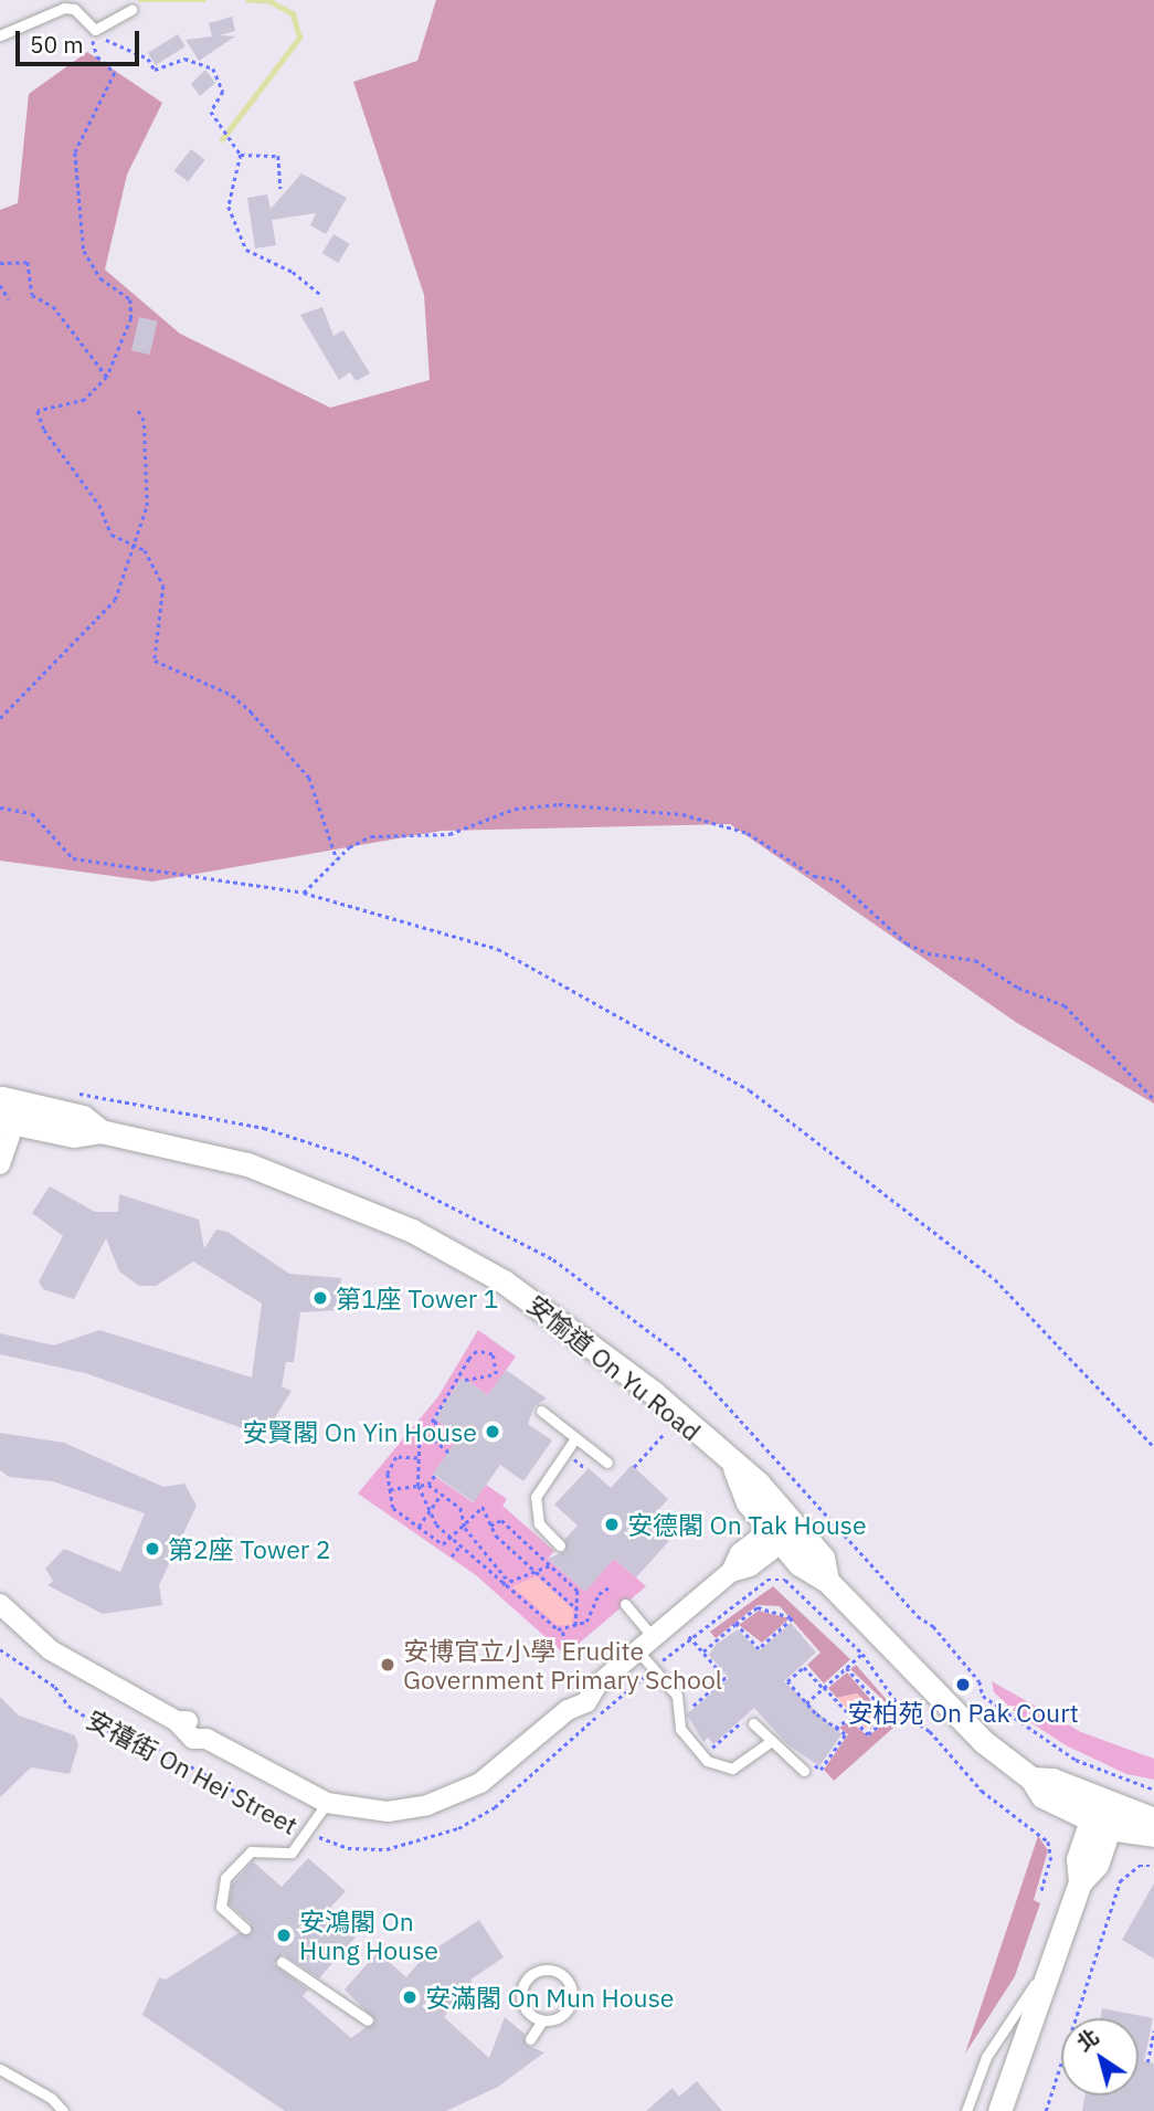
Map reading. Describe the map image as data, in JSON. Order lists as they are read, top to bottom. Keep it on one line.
{"streets":{"street":["安愉道 On Yu Road","安禧街 On Hei Street"]},"crossings":[["安愉道 On Yu Road","安禧街 On Hei Street"]],"places":["第1座 Tower 1","安賢閣 On Yin House","安德閣 On Tak House","第2座 Tower 2","安博官立小學 Erudite Government Primary School","安柏苑 On Pak Court","安鴻閣 On Hung House","安滿閣 On Mun House"],"scale_bar":"50 m","north":"top left"}
